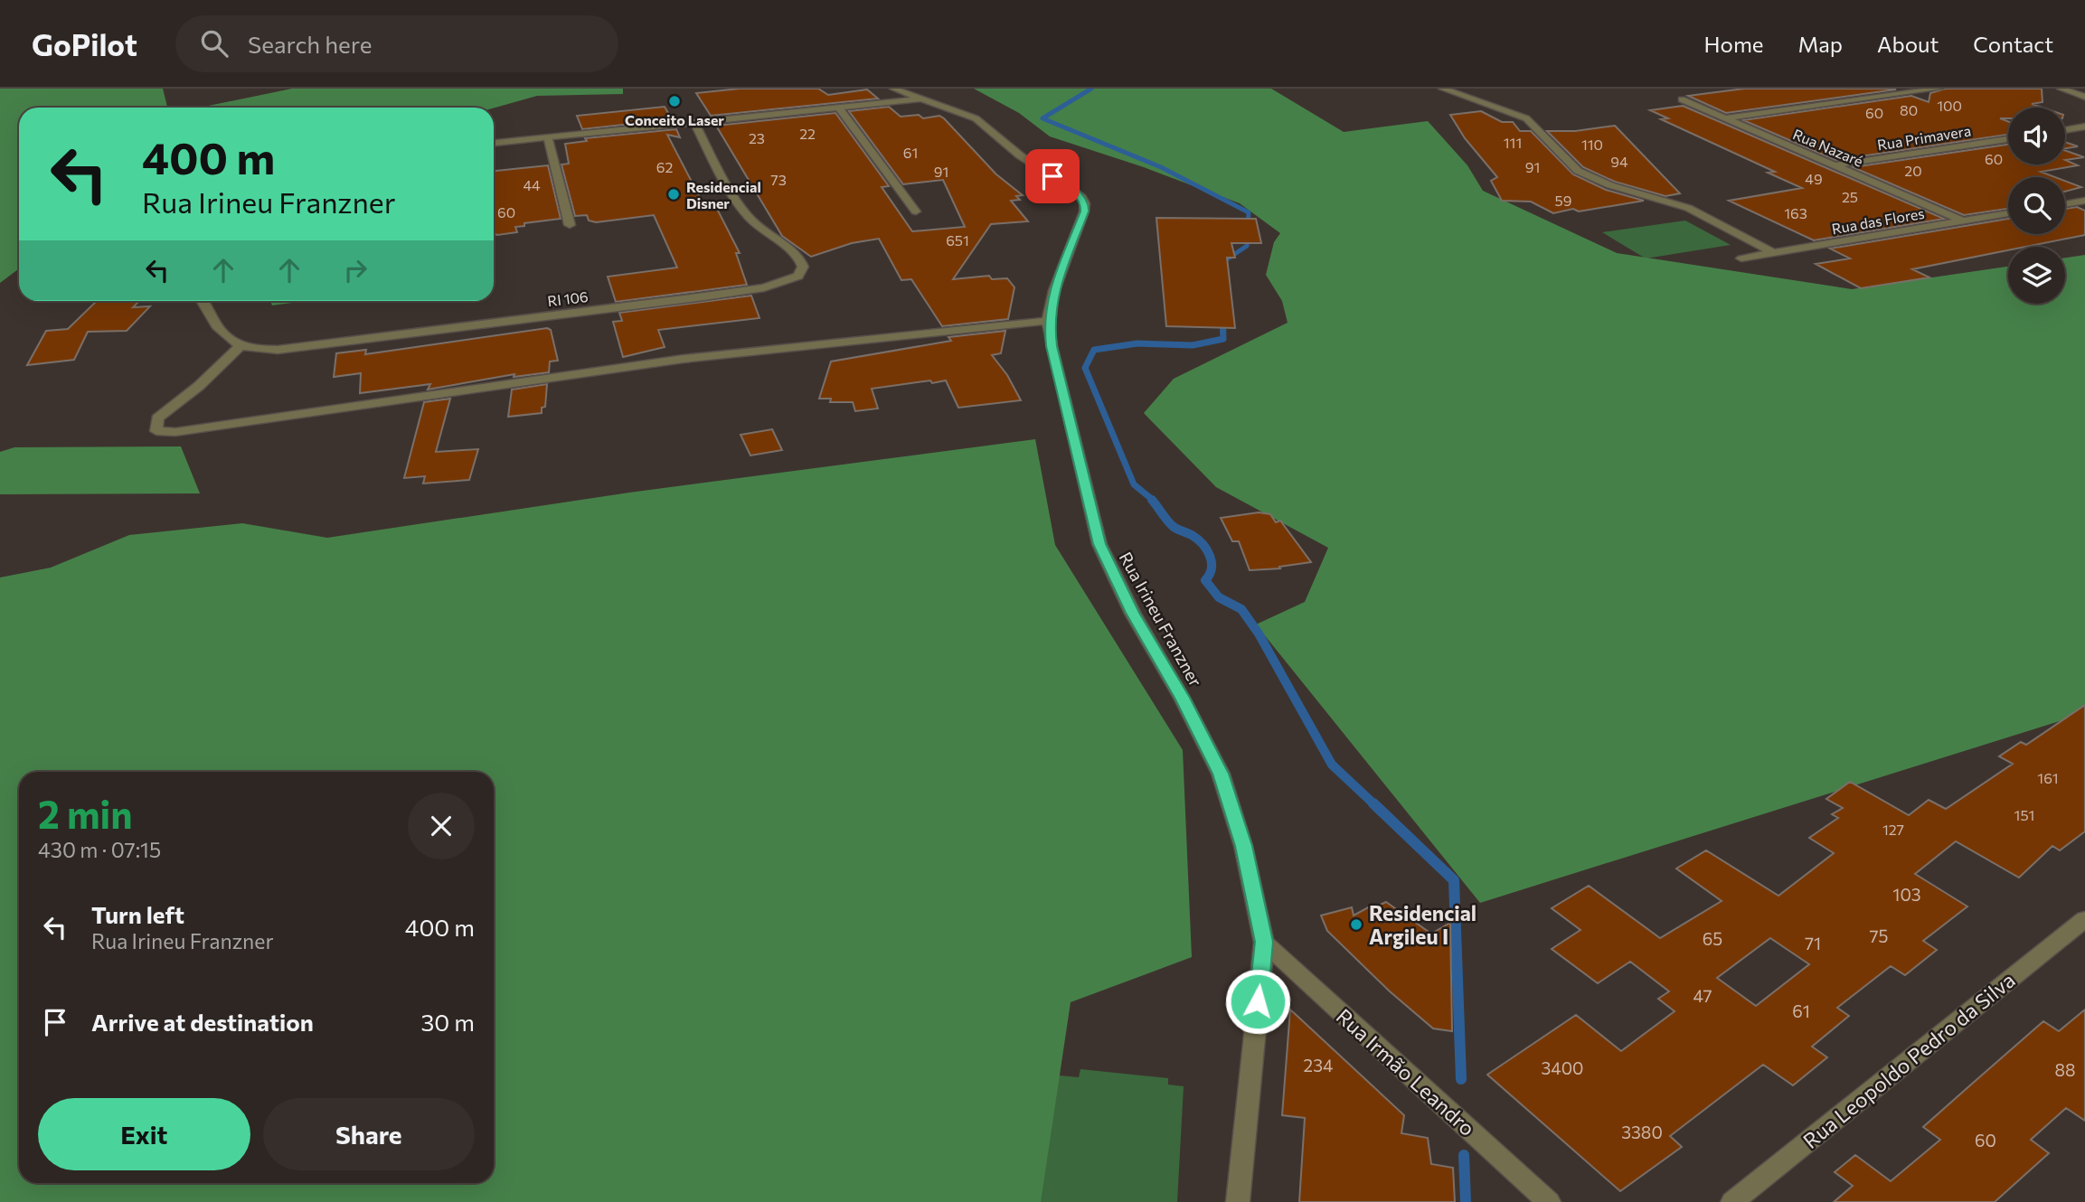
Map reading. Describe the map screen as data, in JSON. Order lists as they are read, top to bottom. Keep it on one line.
{"streets":{"street":["Rua Primavera","Rua Nazaré","Rua das Flores","RI 106","Rua Irineu Franzner","Rua Leopoldo Pedro da Silva","Rua Irmão Leandro"]},"crossings":[["Rua Primavera","Rua Nazaré"],["Rua Nazaré","Rua das Flores"],["Rua Irineu Franzner","Rua Irmão Leandro"]],"places":["Conceito Laser","Residencial Disner","Residencial Argileu I"],"house_numbers":["100","80","60","22","23","111","110","61","60","94","62","91","20","91","49","73","44","25","59","60","163","651","161","151","127","103","75","65","71","47","61","234","3400","88","3380","60"],"page":{"header":"GoPilot","search":"Search here","nav":["Home","Map","About","Contact"],"turn":["400 m","Rua Irineu Franzner"],"heading":["2 min","430 m · 07:15"],"list":[{"name":"Turn left","note":"Rua Irineu Franzner","value":"400 m"},{"name":"Arrive at destination","value":"30 m"}],"buttons":["Exit","Share"]}}
